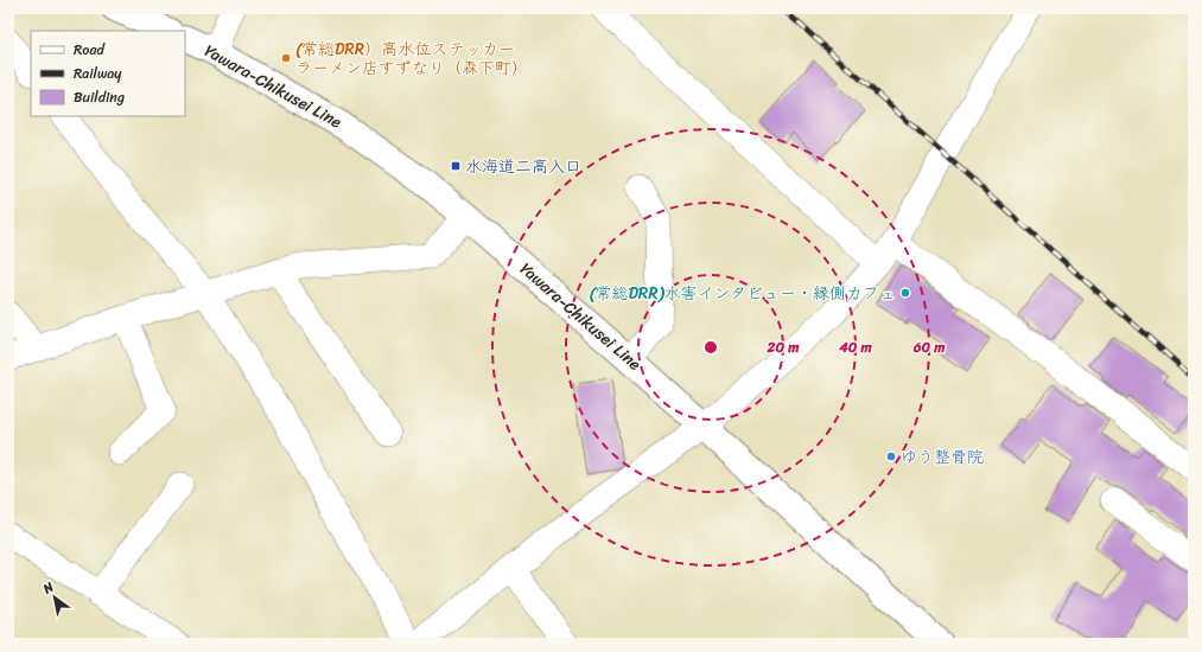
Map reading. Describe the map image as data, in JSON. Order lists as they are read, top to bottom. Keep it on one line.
{"streets":{"main road":["Yawara-Chikusei Line"]},"places":{"other":["(常総DRR）高水位ステッカー ラーメン店すずなり（森下町）","(常総DRR)水害インタビュー・縁側カフェ","ゆう整骨院"],"transit":["水海道二高入口"]},"legend":["Road","Railway","Building"],"north":"top left","rings":["20 m","40 m","60 m"]}
